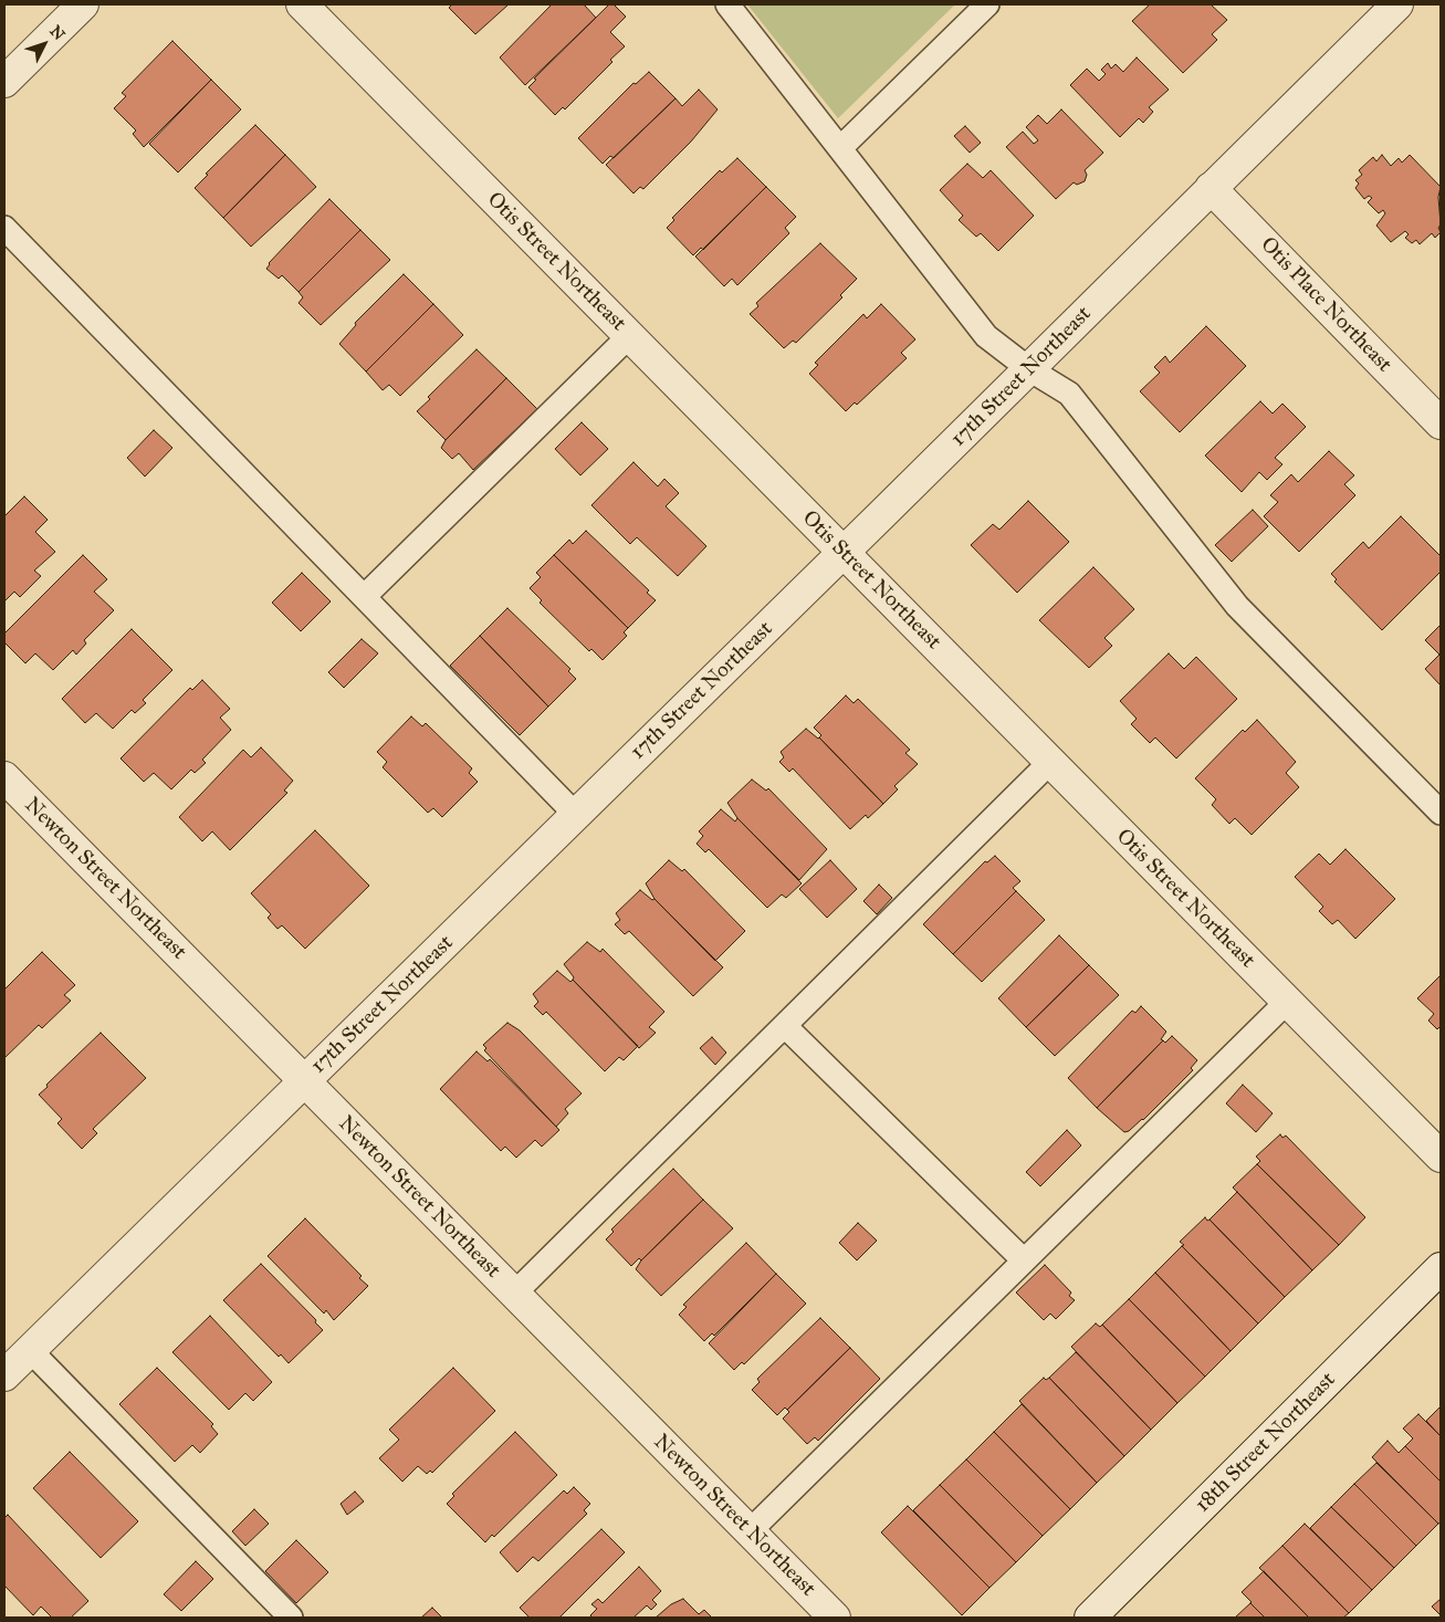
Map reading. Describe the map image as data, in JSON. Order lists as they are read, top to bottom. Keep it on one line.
{"streets":{"street":["Otis Street Northeast","Otis Place Northeast","17th Street Northeast","Newton Street Northeast","18th Street Northeast"]},"crossings":[["Otis Street Northeast","17th Street Northeast"],["Otis Place Northeast","17th Street Northeast"],["17th Street Northeast","Newton Street Northeast"]],"north":"top right"}
